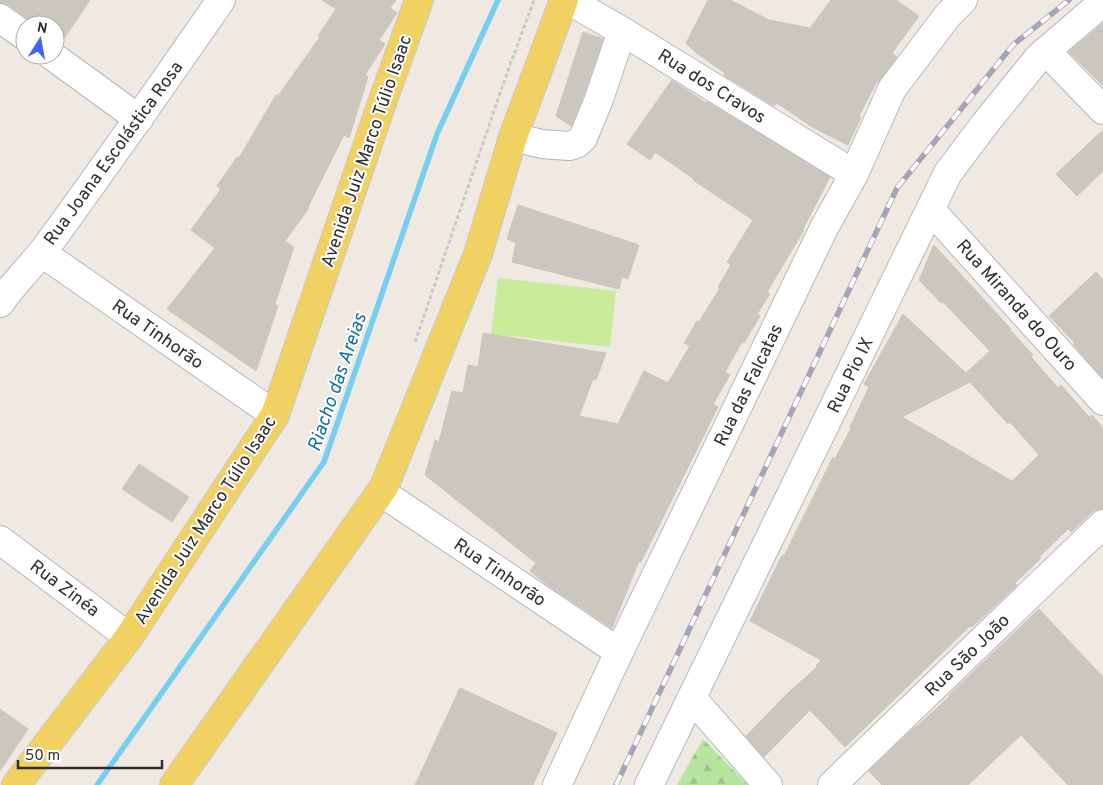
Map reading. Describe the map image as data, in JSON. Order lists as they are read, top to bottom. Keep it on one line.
{"streets":{"main road":["Avenida Juiz Marco Túlio Isaac"],"street":["Rua dos Cravos","Rua Joana Escolástica Rosa","Rua Miranda do Ouro","Rua Tinhorão","Rua Pio IX","Rua das Falcatas","Rua Zinéa","Rua São João"]},"crossings":[["Rua dos Cravos","Rua das Falcatas"],["Avenida Juiz Marco Túlio Isaac","Rua Tinhorão"],["Avenida Juiz Marco Túlio Isaac","Rua Zinéa"],["Rua Joana Escolástica Rosa","Rua Tinhorão"],["Rua Miranda do Ouro","Rua Pio IX"],["Rua Tinhorão","Rua das Falcatas"]],"water":["Riacho das Areias"],"scale_bar":"50 m","north":"top"}
